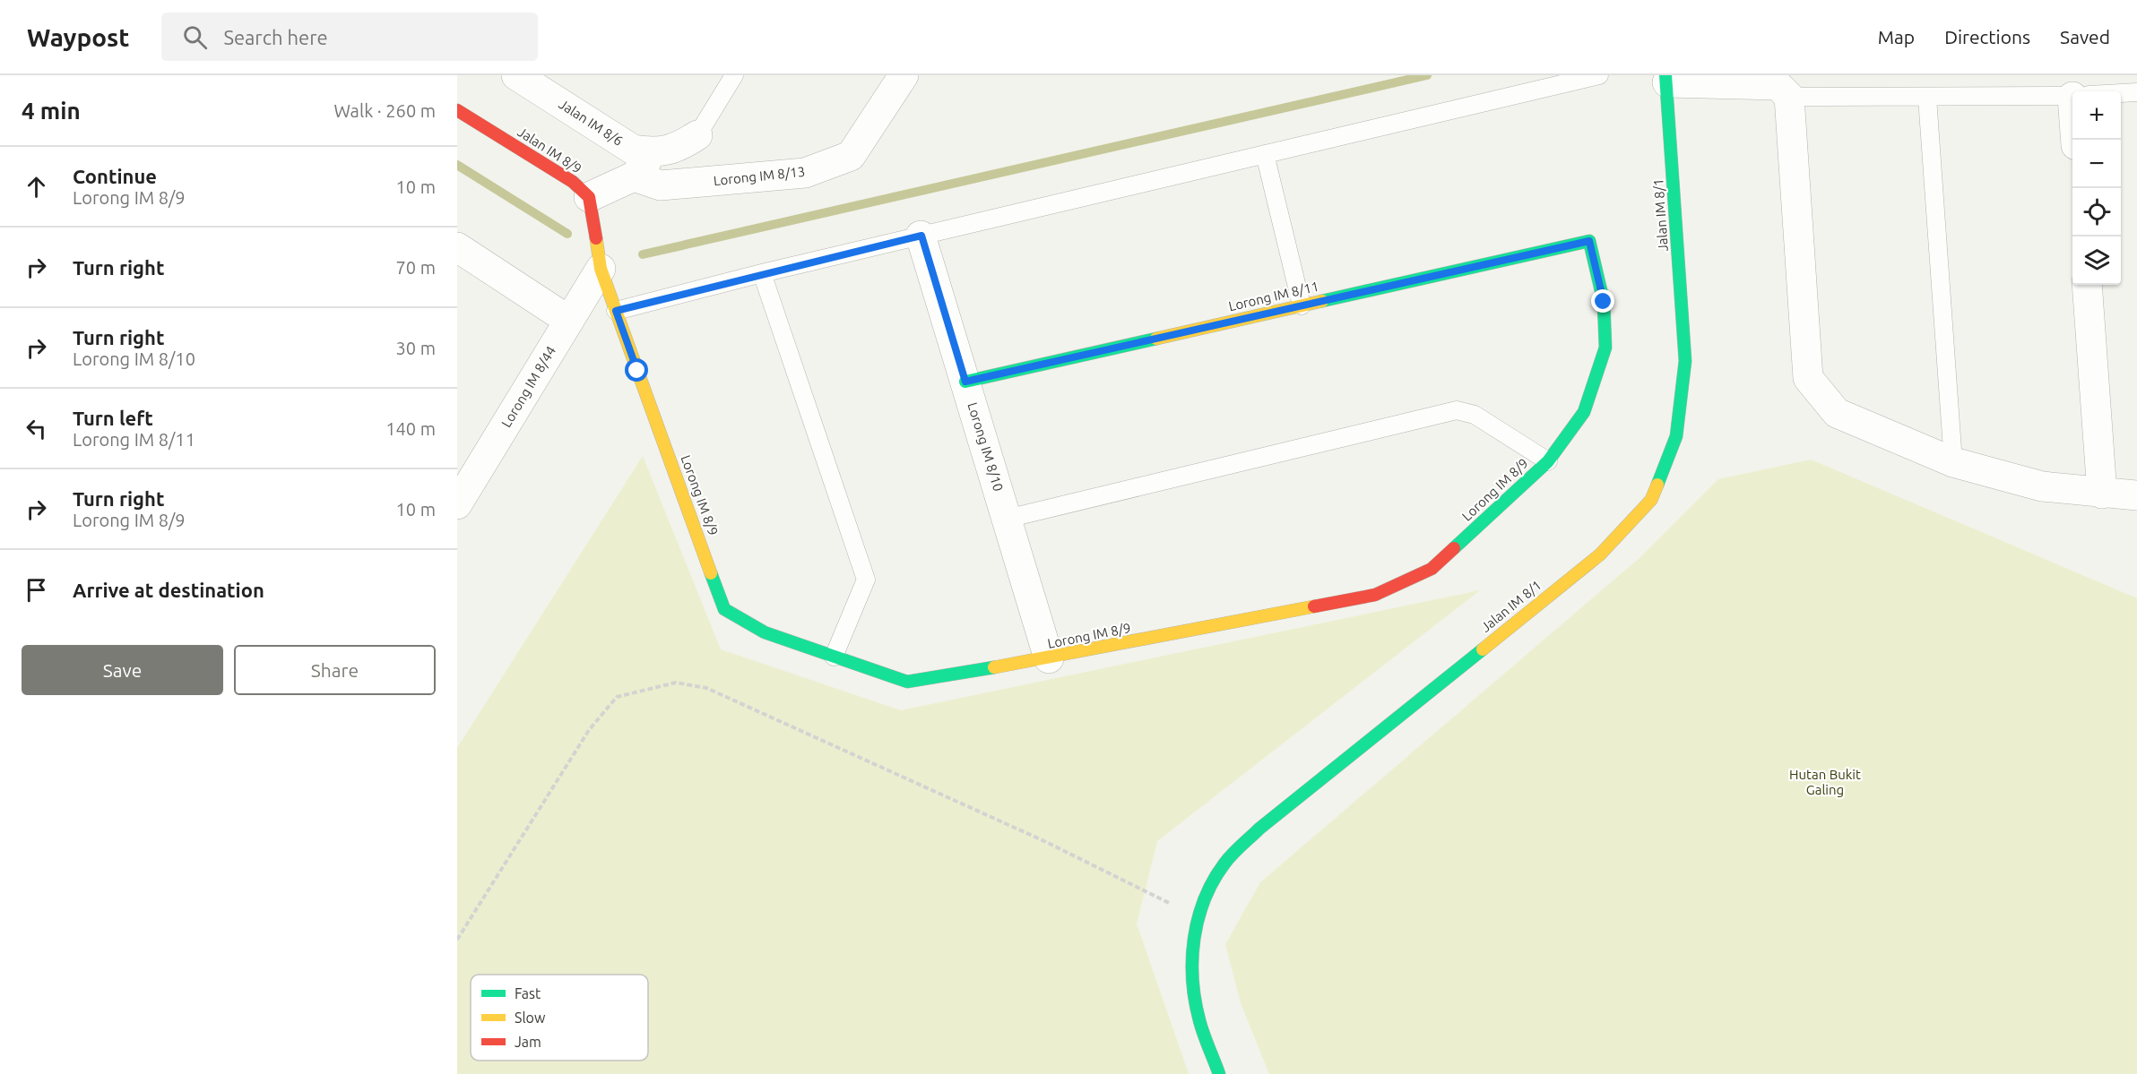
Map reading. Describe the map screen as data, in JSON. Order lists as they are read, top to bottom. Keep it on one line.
{"streets":{"street":["Jalan IM 8/6","Jalan IM 8/9","Lorong IM 8/13","Jalan IM 8/1","Lorong IM 8/11","Lorong IM 8/44","Lorong IM 8/10","Lorong IM 8/9"]},"crossings":[["Lorong IM 8/11","Lorong IM 8/10"],["Lorong IM 8/11","Lorong IM 8/9"],["Lorong IM 8/44","Lorong IM 8/9"],["Lorong IM 8/10","Lorong IM 8/9"]],"parks":["Hutan Bukit Galing"],"legend":["Fast","Slow","Jam"],"page":{"header":"Waypost","search":"Search here","nav":["Map","Directions","Saved"],"heading":["4 min","Walk · 260 m"],"map_buttons":["+","−"],"list":[["Continue","Lorong IM 8/9","10 m"],["Turn right","70 m"],["Turn right","Lorong IM 8/10","30 m"],["Turn left","Lorong IM 8/11","140 m"],["Turn right","Lorong IM 8/9","10 m"],"Arrive at destination"],"buttons":["Save","Share"]}}
